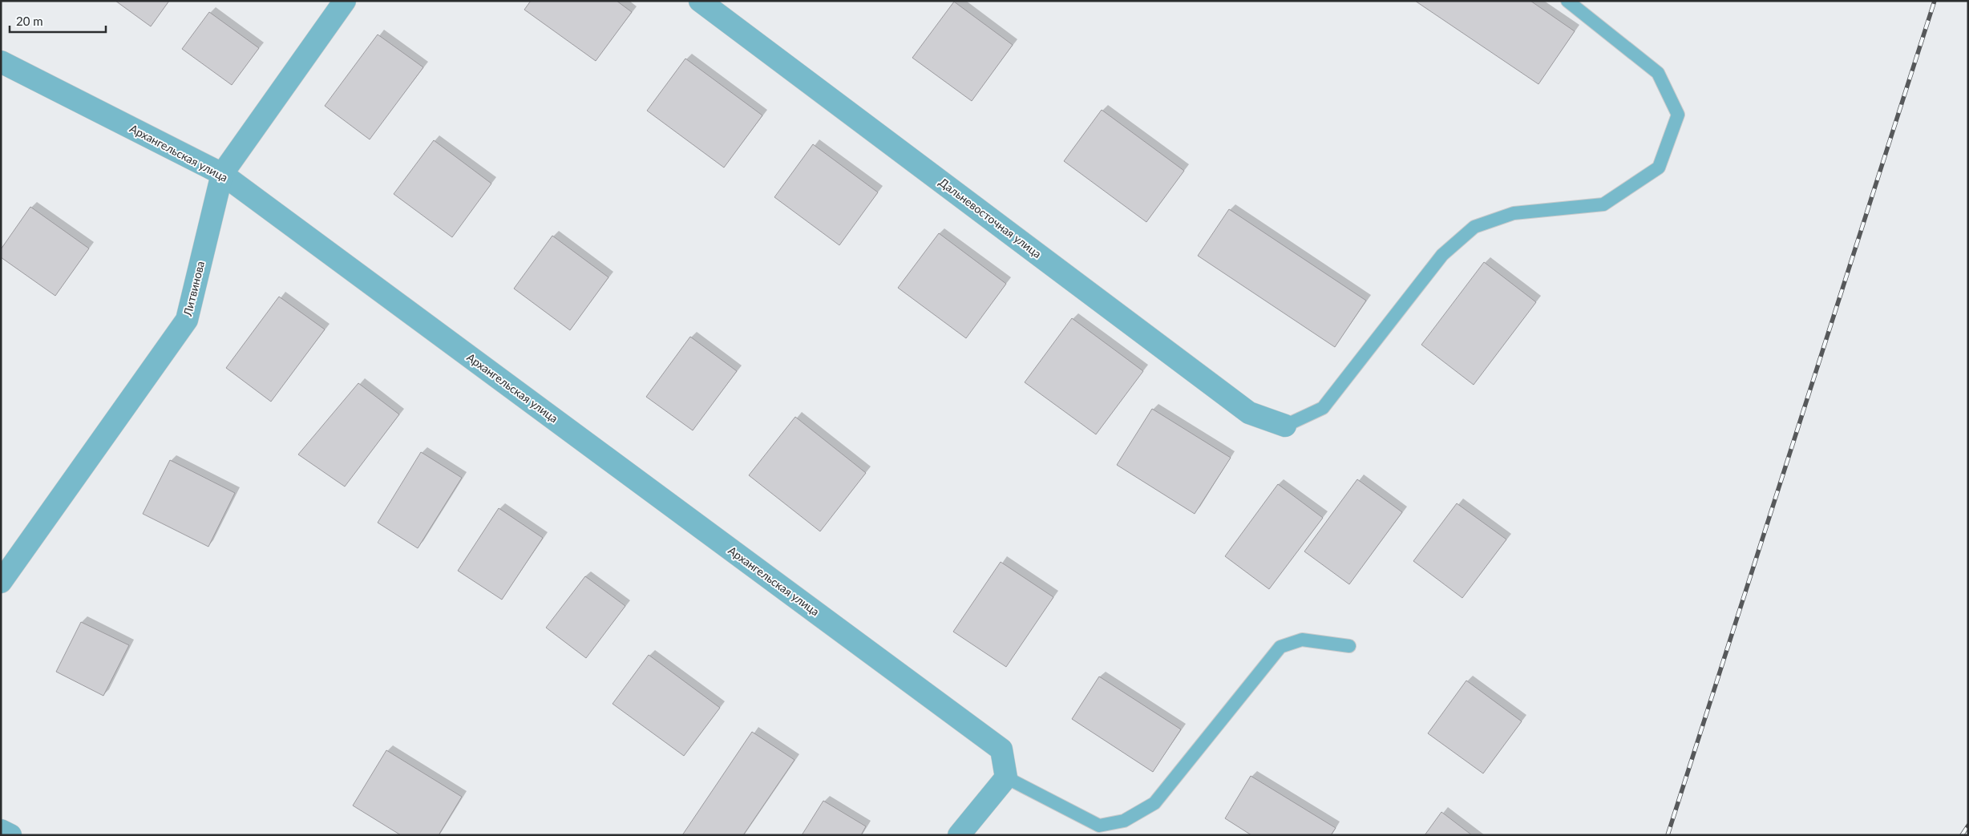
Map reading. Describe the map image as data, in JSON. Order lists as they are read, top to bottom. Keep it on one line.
{"streets":{"street":["Архангельская улица","Дальневосточная улица","Литвинова"]},"crossings":[["Архангельская улица","Литвинова"]],"scale_bar":"20 m"}
